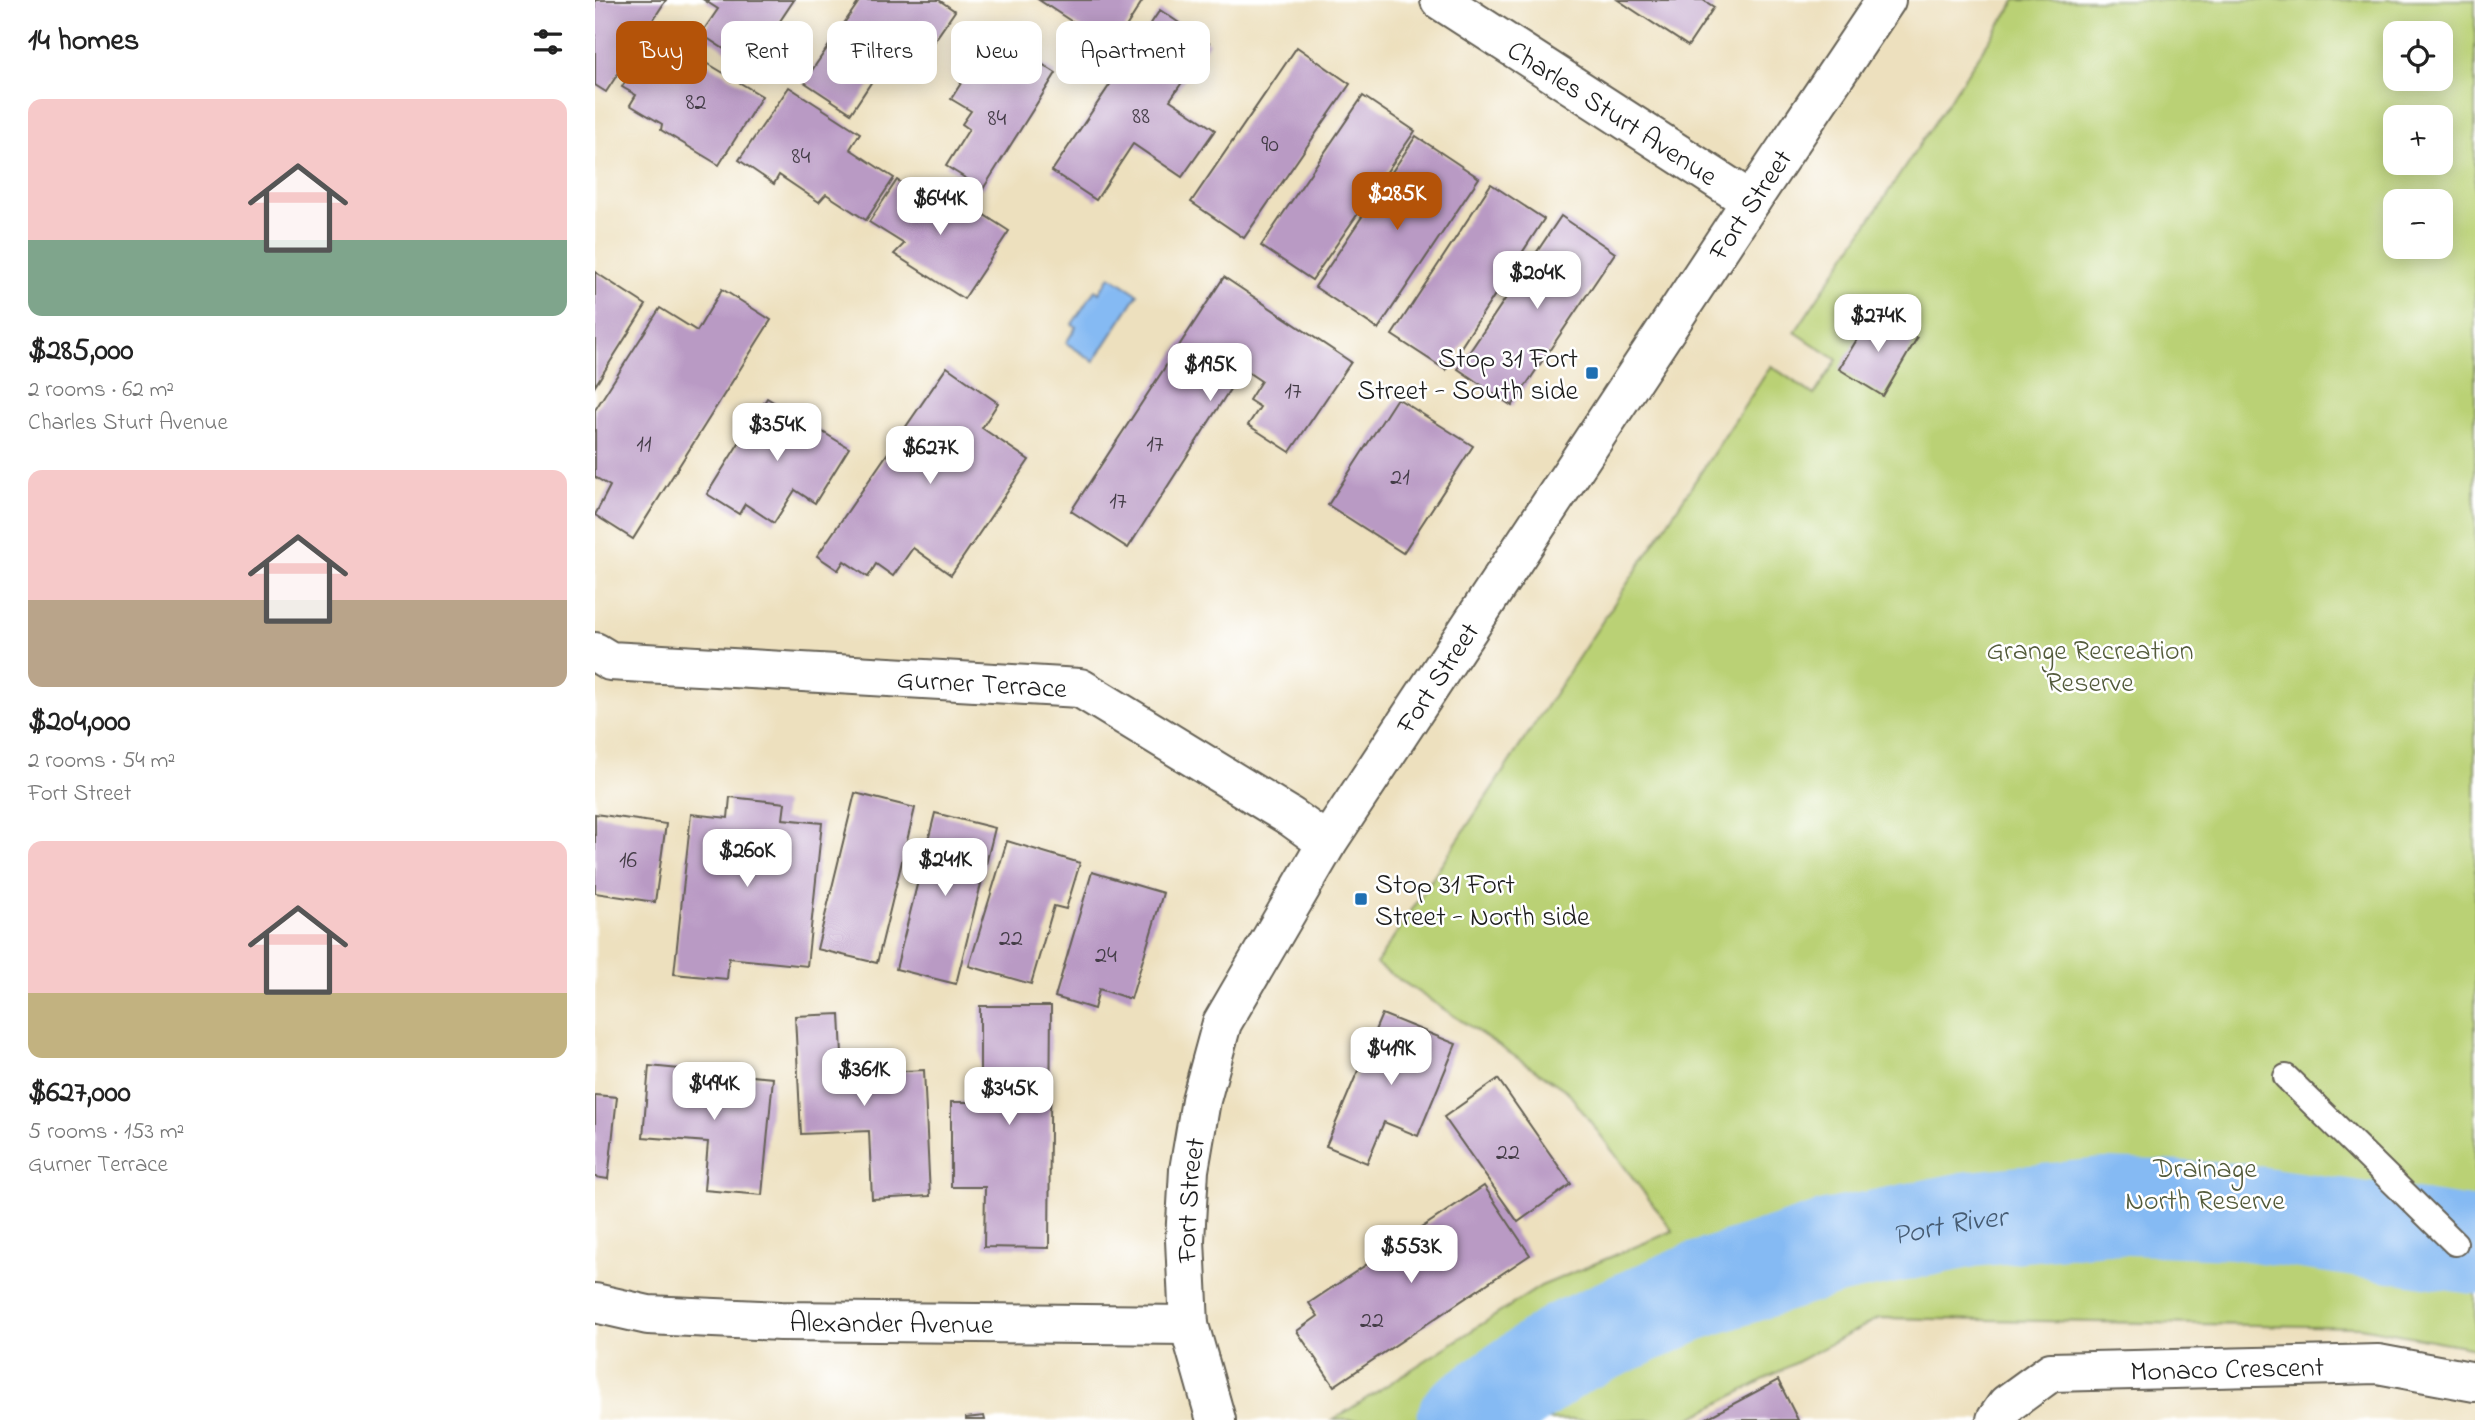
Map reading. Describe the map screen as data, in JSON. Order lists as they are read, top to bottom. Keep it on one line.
{"streets":{"street":["Charles Sturt Avenue","Fort Street","Gurner Terrace","Alexander Avenue","Monaco Crescent"]},"crossings":[["Charles Sturt Avenue","Fort Street"],["Fort Street","Gurner Terrace"],["Fort Street","Alexander Avenue"]],"water":["Port River"],"parks":["Grange Recreation Reserve","Drainage North Reserve"],"places":{"transit":["Stop 31 Fort Street - South side","Stop 31 Fort Street - North side"]},"house_numbers":["82","88","84","90","84","17","11","17","21","17","16","22","24","22","22"],"page":{"heading":"14 homes","map_buttons":["+","−"],"chip":["Buy","Rent","Filters","New","Apartment"],"list":[{"name":"$285,000","note":"2 rooms · 62 m² · Charles Sturt Avenue"},{"name":"$204,000","note":"2 rooms · 54 m² · Fort Street"},{"name":"$627,000","note":"5 rooms · 153 m² · Gurner Terrace"}],"price":["$285K","$644K","$204K","$274K","$195K","$354K","$627K","$260K","$241K","$419K","$361K","$494K","$345K","$553K"]}}
